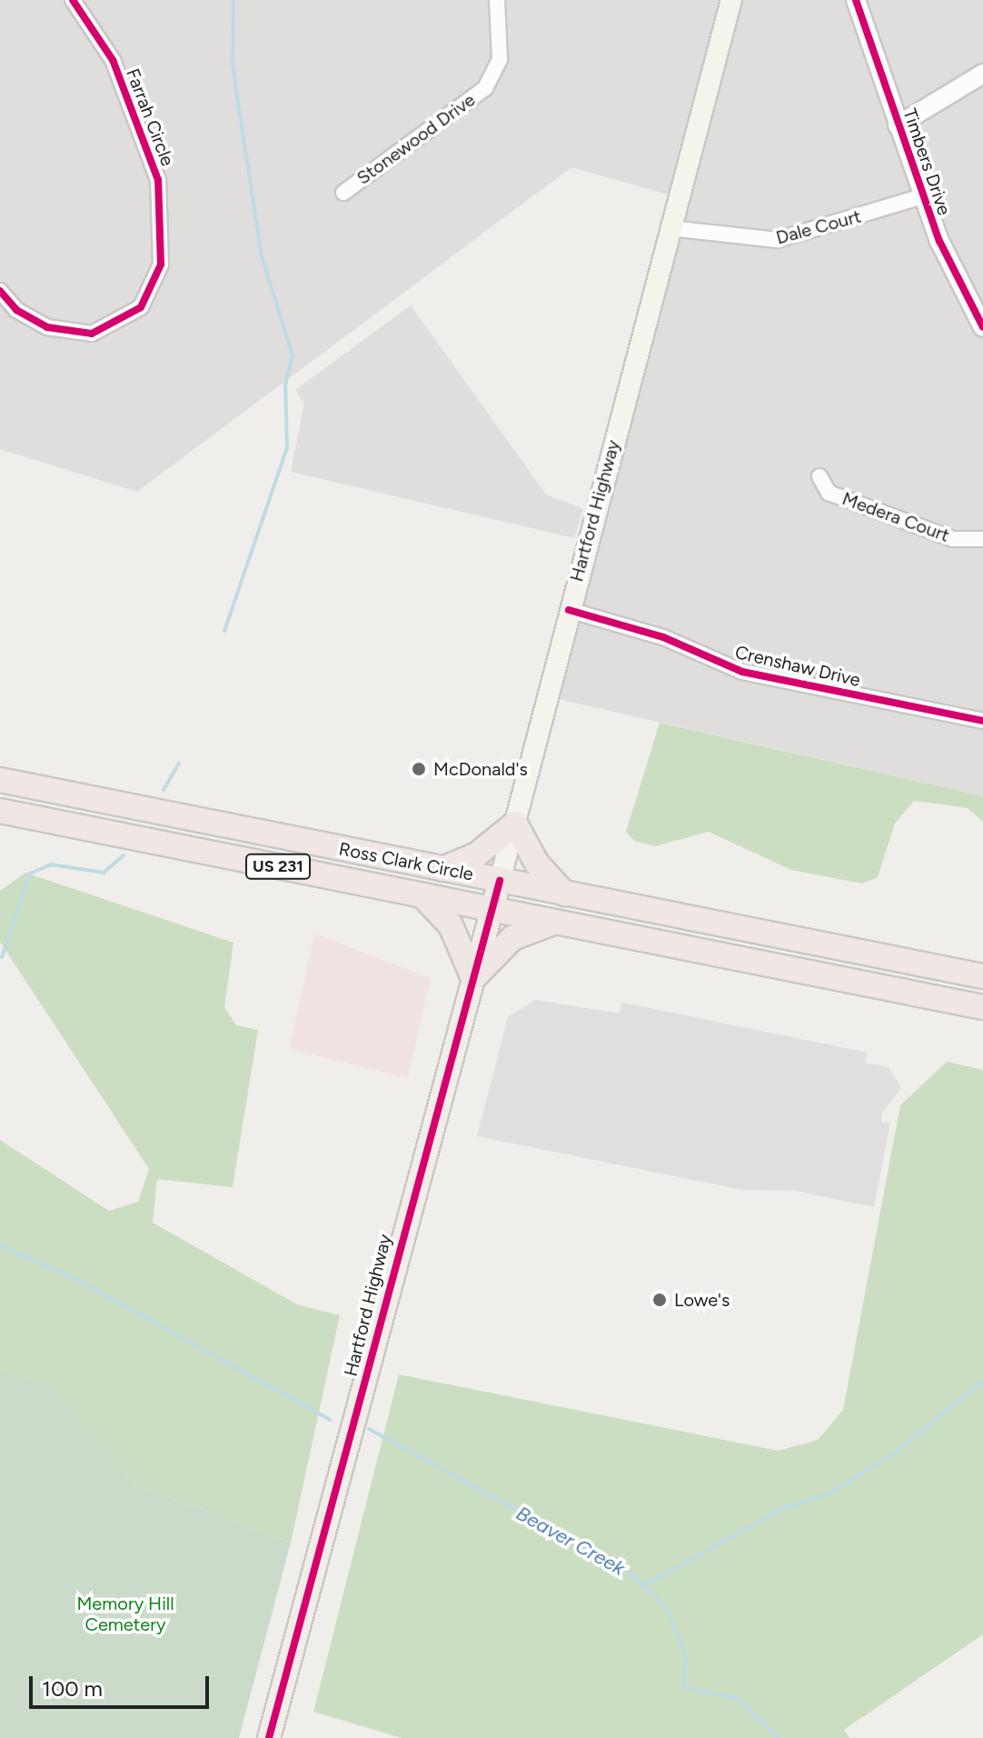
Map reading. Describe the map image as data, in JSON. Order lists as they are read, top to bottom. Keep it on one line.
{"streets":{"highway":["Ross Clark Circle","US 231"],"main road":["Hartford Highway"],"street":["Farrah Circle","Stonewood Drive","Timbers Drive","Dale Court","Medera Court","Crenshaw Drive"]},"crossings":[["Timbers Drive","Dale Court"],["Dale Court","Hartford Highway"],["Hartford Highway","Crenshaw Drive"],["Hartford Highway","Ross Clark Circle"]],"water":["Beaver Creek"],"parks":["Memory Hill Cemetery"],"places":["McDonald's","Lowe's"],"scale_bar":"100 m"}
